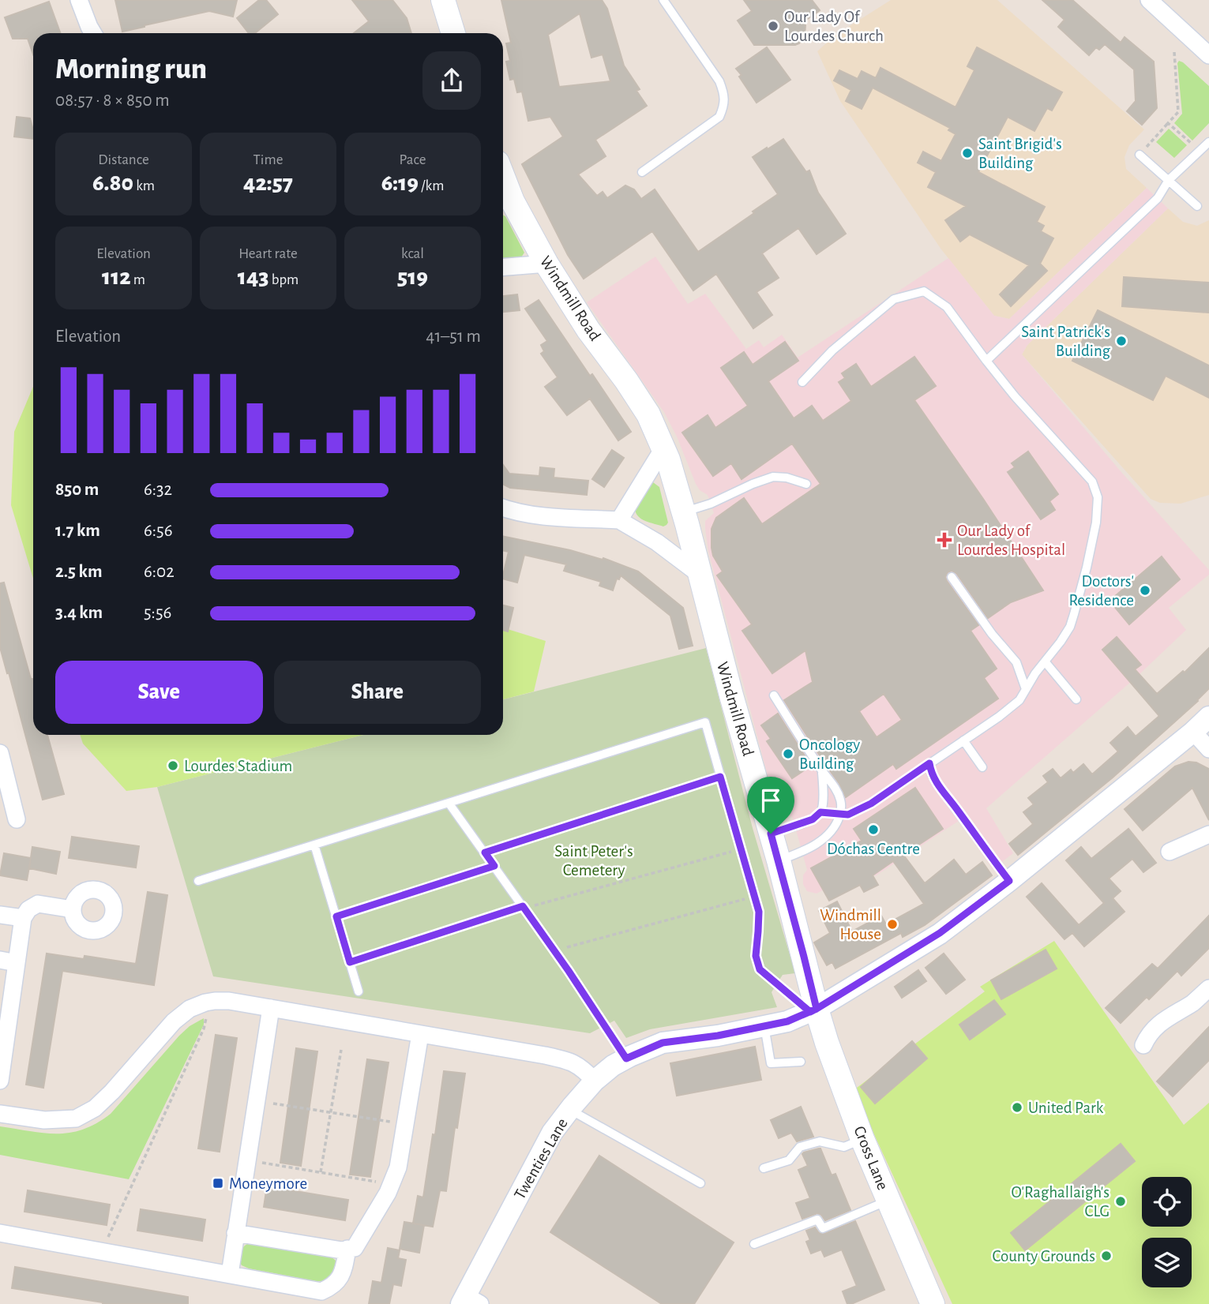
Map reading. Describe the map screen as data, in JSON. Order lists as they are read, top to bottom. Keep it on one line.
{"streets":{"main road":["Windmill Road","Cross Lane"],"street":["Twenties Lane"]},"crossings":[["Windmill Road","Cross Lane"],["Windmill Road","Twenties Lane"],["Cross Lane","Twenties Lane"]],"parks":["Saint Peter's Cemetery"],"places":{"other":["Our Lady Of Lourdes Church","Saint Brigid's Building","Saint Patrick's Building","Doctors' Residence","Oncology Building","Lourdes Stadium","Dóchas Centre","Windmill House","United Park","O'Raghallaigh's CLG","County Grounds"],"health":["Our Lady of Lourdes Hospital"],"transit":["Moneymore"]},"page":{"heading":["Morning run","08:57 · 8 × 850 m"],"stats":[["Distance","6.80 km"],["Time","42:57"],["Pace","6:19 /km"],["Elevation","112 m"],["Heart rate","143 bpm"],["kcal","519"]],"chart":["Elevation","41–51 m"],"list":[{"name":"850 m","note":"6:32"},{"name":"1.7 km","note":"6:56"},{"name":"2.5 km","note":"6:02"},{"name":"3.4 km","note":"5:56"}],"buttons":["Save","Share"]}}
